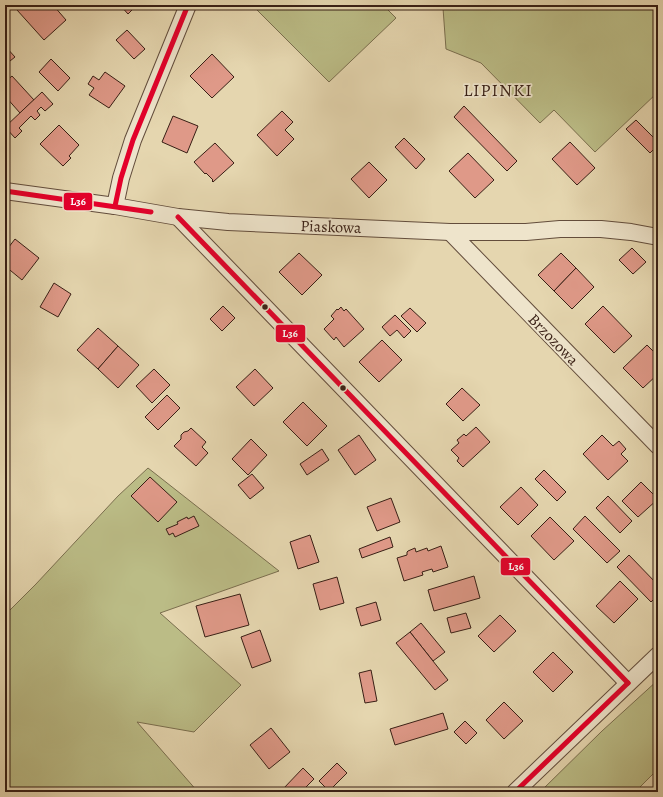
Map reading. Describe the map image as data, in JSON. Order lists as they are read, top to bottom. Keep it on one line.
{"streets":{"street":["Piaskowa","Brzozowa"]},"crossings":[["Piaskowa","Brzozowa"]],"districts":["LIPINKI"],"lines":["transit line L36"]}
